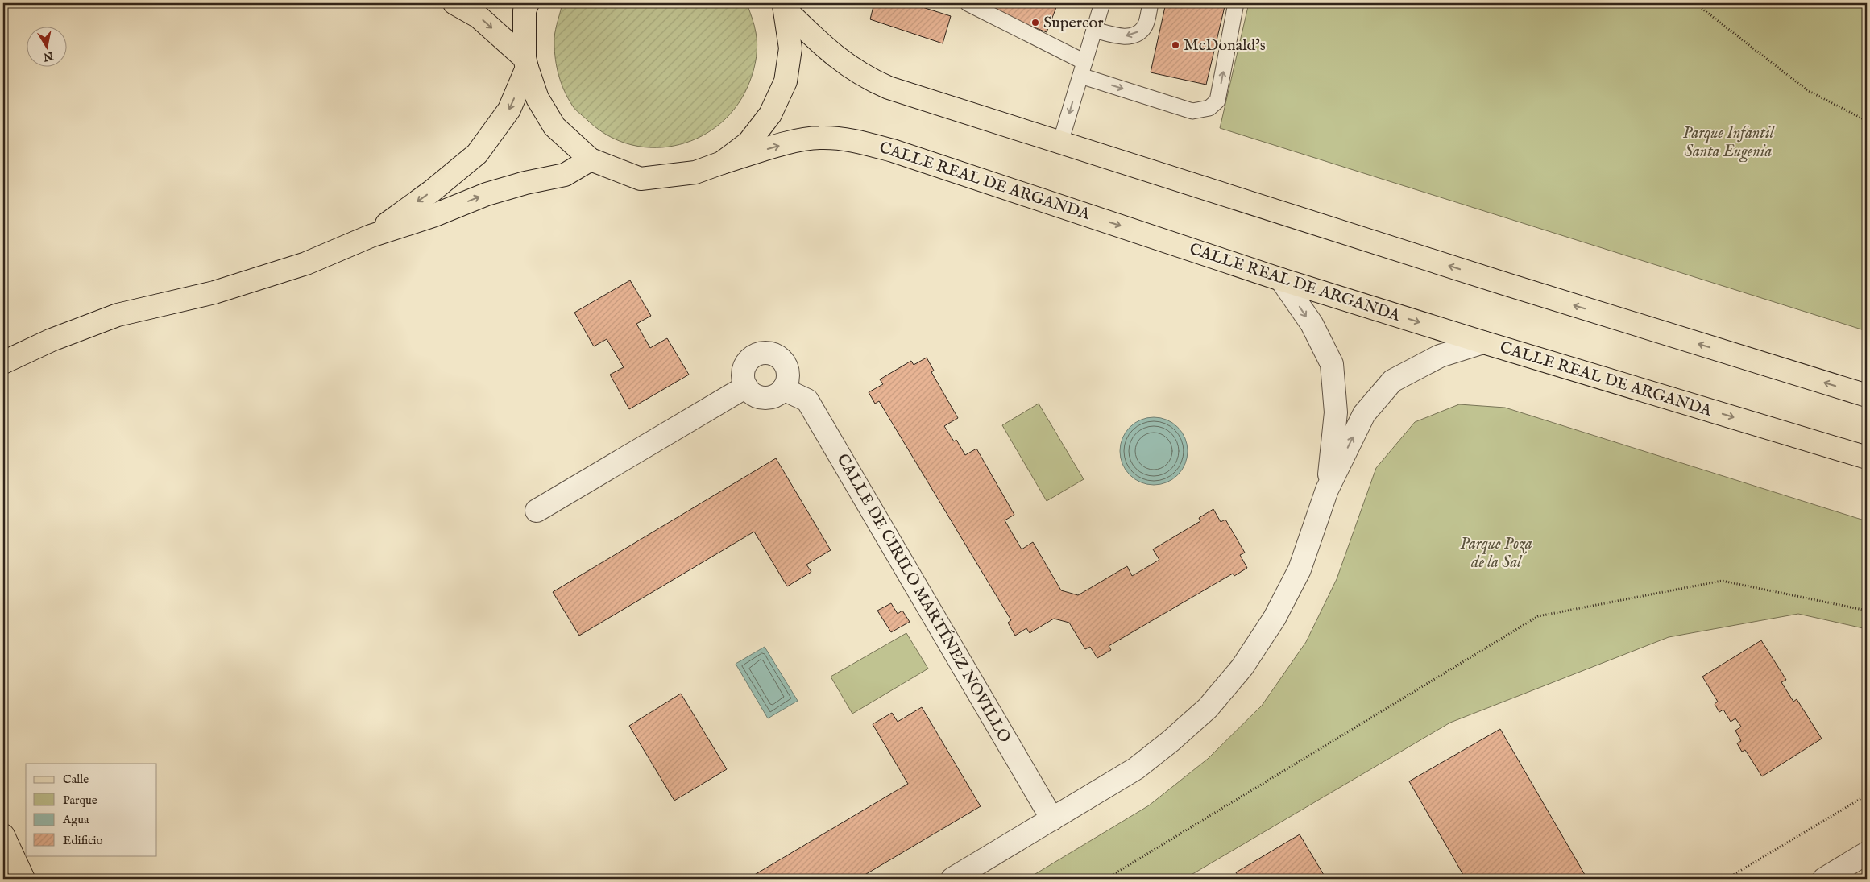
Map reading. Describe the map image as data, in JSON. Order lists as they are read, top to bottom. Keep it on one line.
{"streets":{"main road":["CALLE REAL DE ARGANDA"],"street":["CALLE DE CIRILO MARTÍNEZ NOVILLO"]},"parks":["Parque Infantil Santa Eugenia","Parque Poza de la Sal"],"places":["Supercor","McDonald's"],"legend":["Calle","Parque","Agua","Edificio"],"north":"bottom"}
